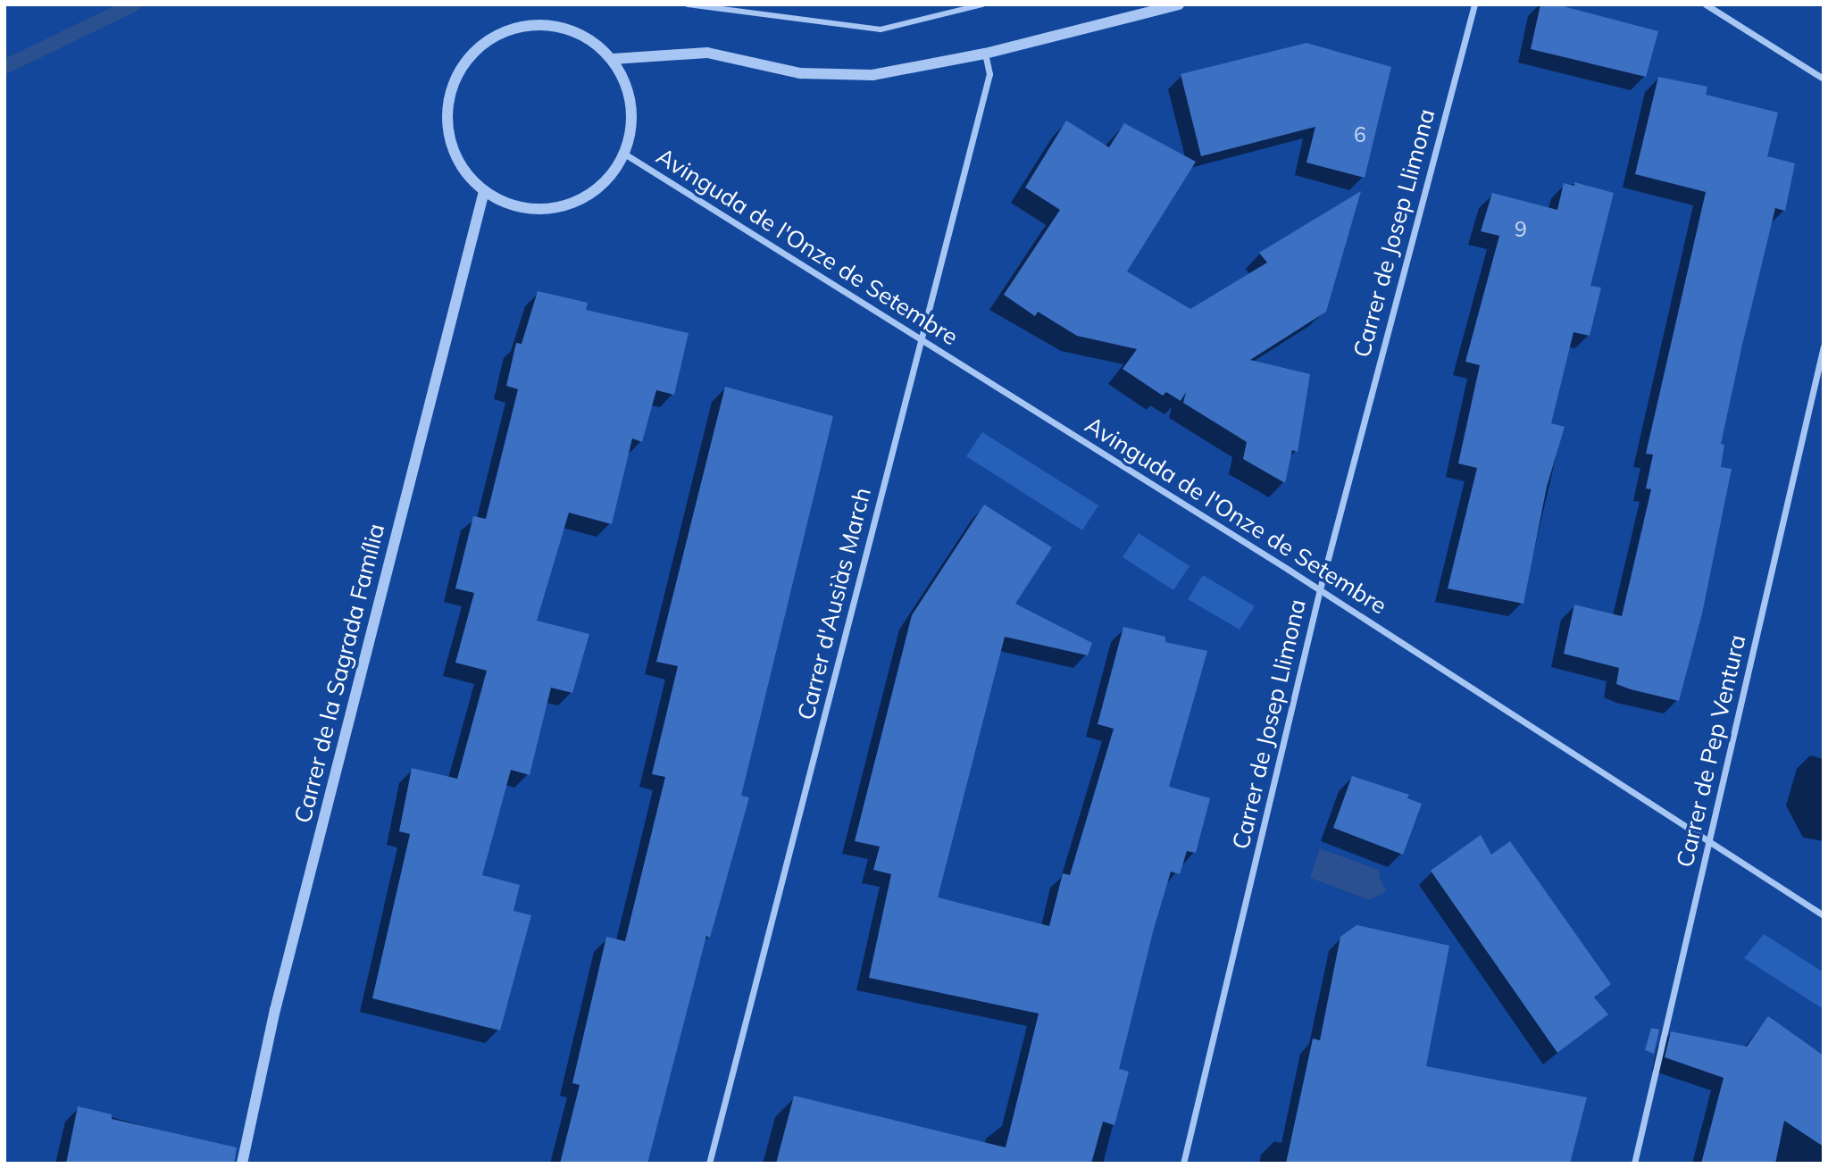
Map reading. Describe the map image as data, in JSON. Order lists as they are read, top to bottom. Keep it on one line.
{"streets":{"street":["Carrer de Josep Llimona","Avinguda de l'Onze de Setembre","Carrer d'Ausiàs March","Carrer de la Sagrada Família","Carrer de Pep Ventura"]},"crossings":[["Carrer de Josep Llimona","Avinguda de l'Onze de Setembre"],["Avinguda de l'Onze de Setembre","Carrer d'Ausiàs March"],["Avinguda de l'Onze de Setembre","Carrer de la Sagrada Família"],["Avinguda de l'Onze de Setembre","Carrer de Pep Ventura"]],"house_numbers":["6","9"]}
